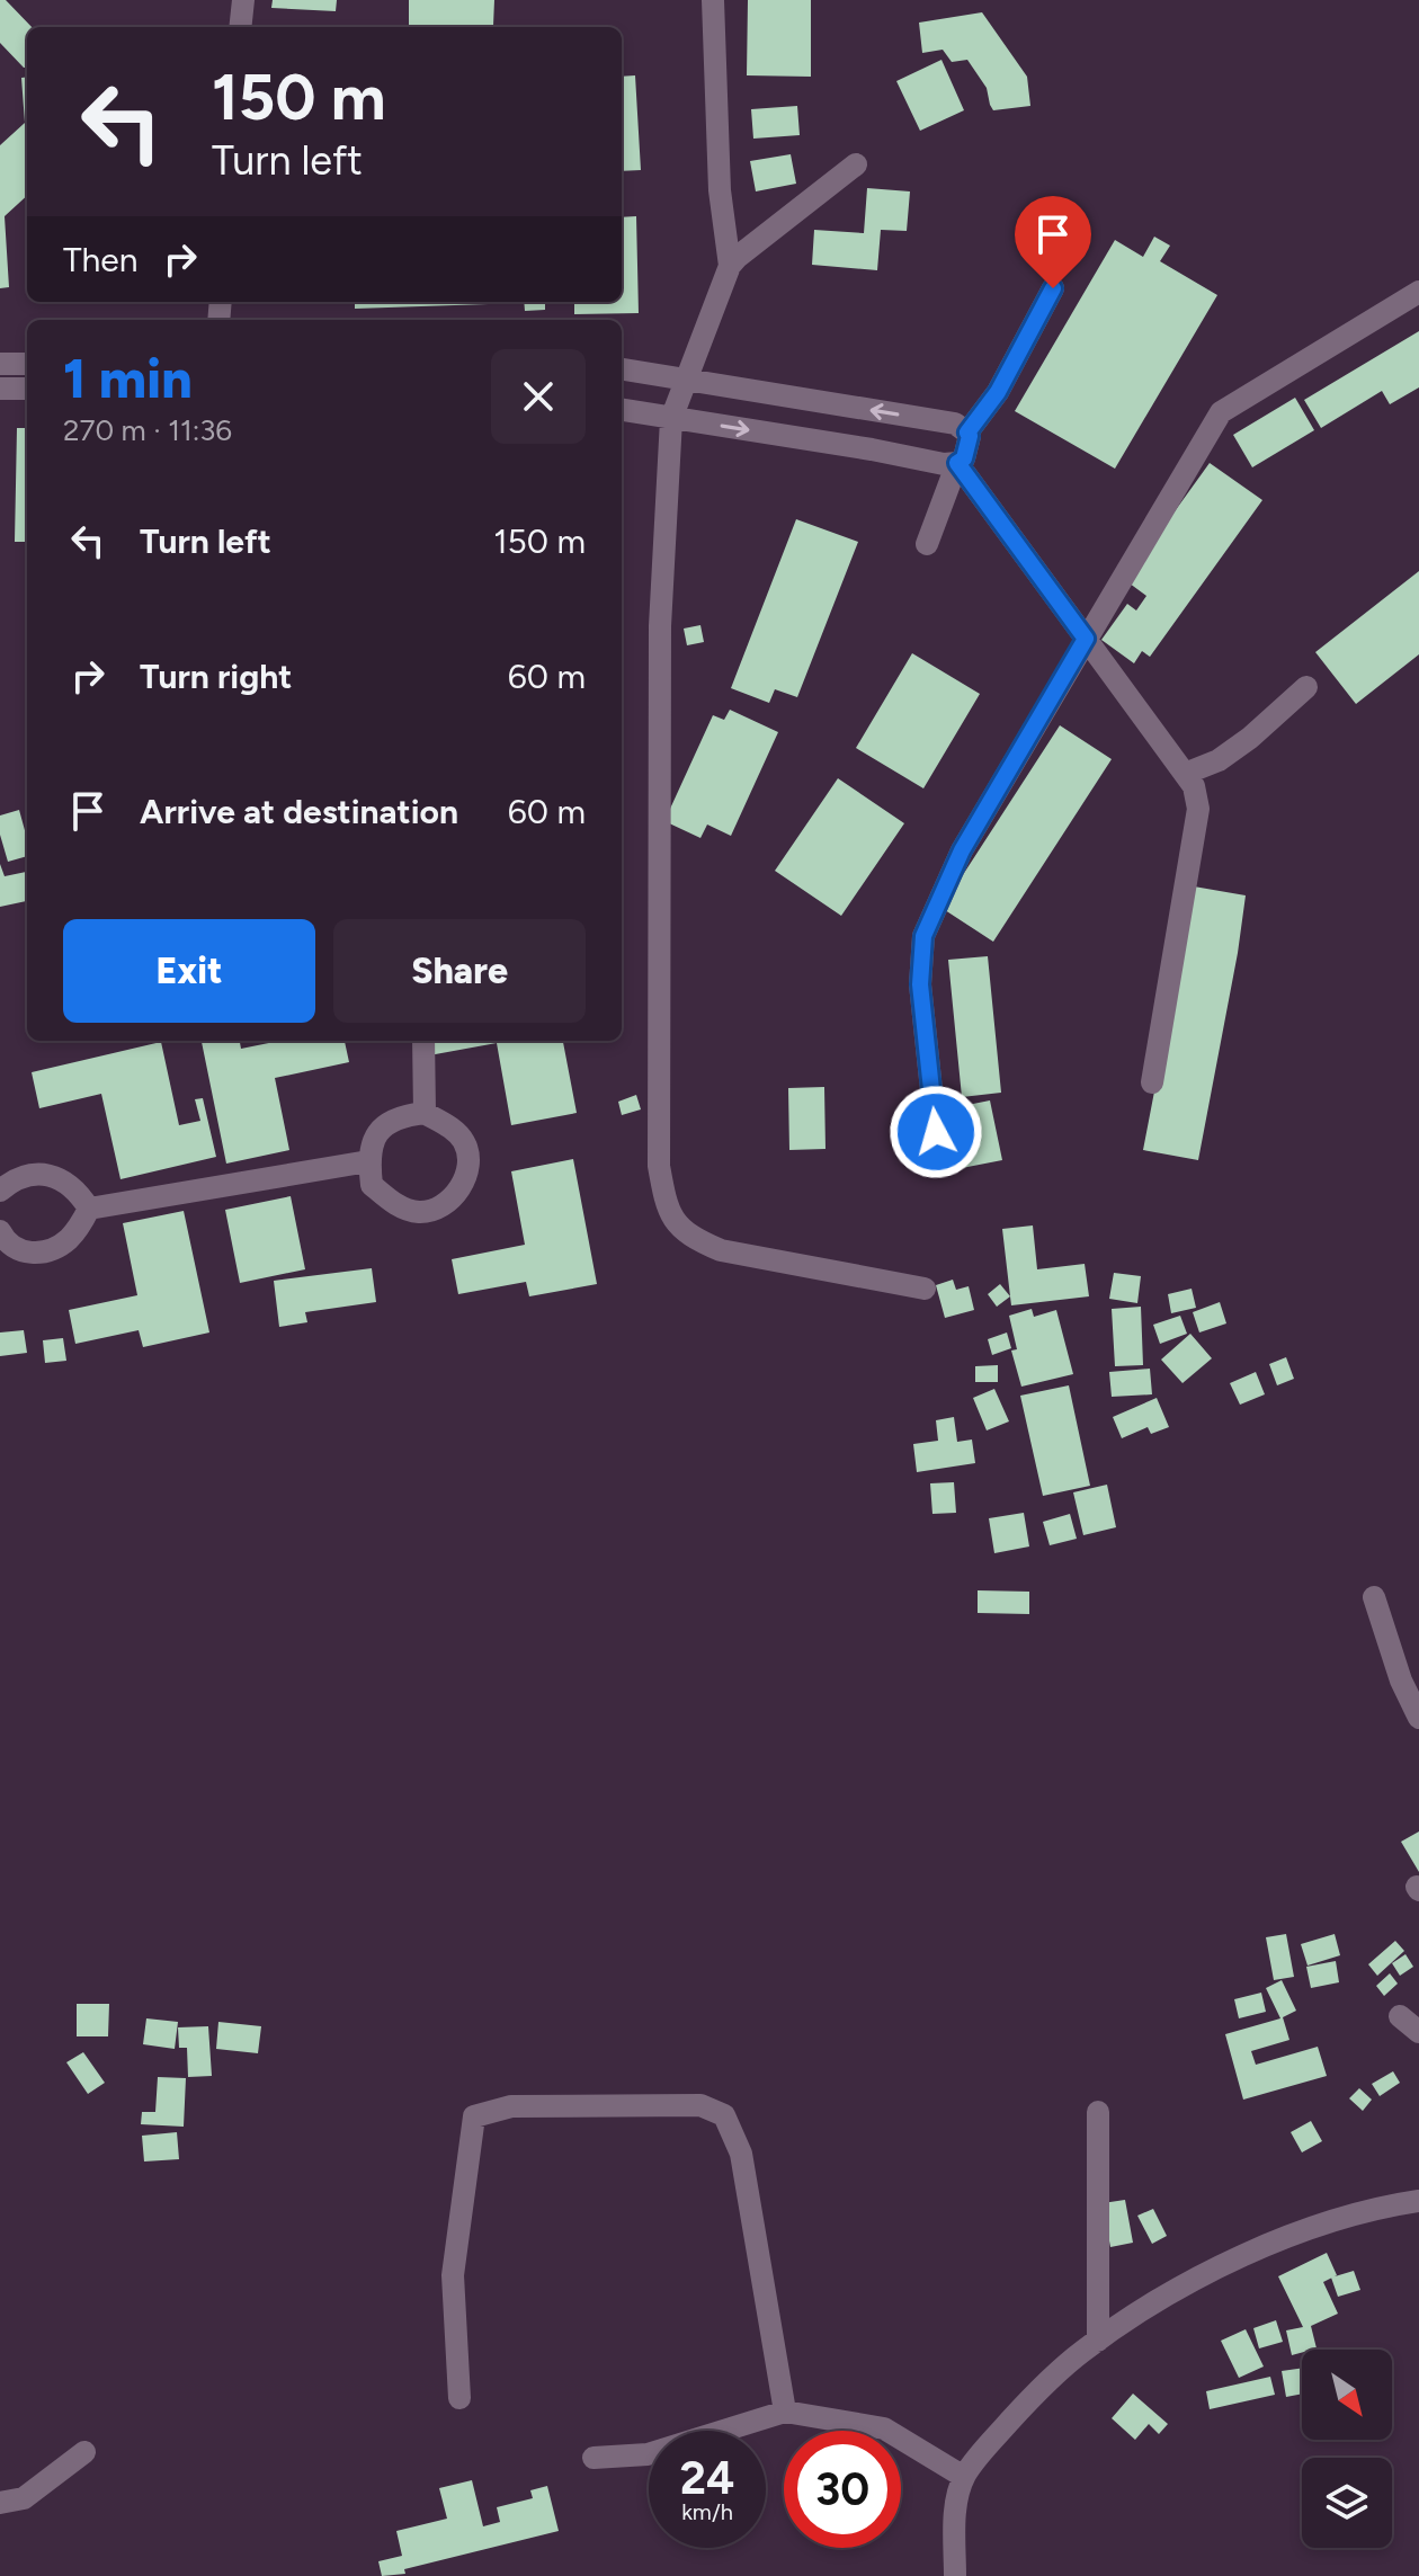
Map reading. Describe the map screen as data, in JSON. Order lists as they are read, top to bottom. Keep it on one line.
{"north":"bottom right","page":{"turn":["150 m","Turn left"],"then":"Then","heading":["1 min","270 m · 11:36"],"list":[{"name":"Turn left","value":"150 m"},{"name":"Turn right","value":"60 m"},{"name":"Arrive at destination","value":"60 m"}],"buttons":["Exit","Share"],"speed":"24 km/h","limit":"30"}}
